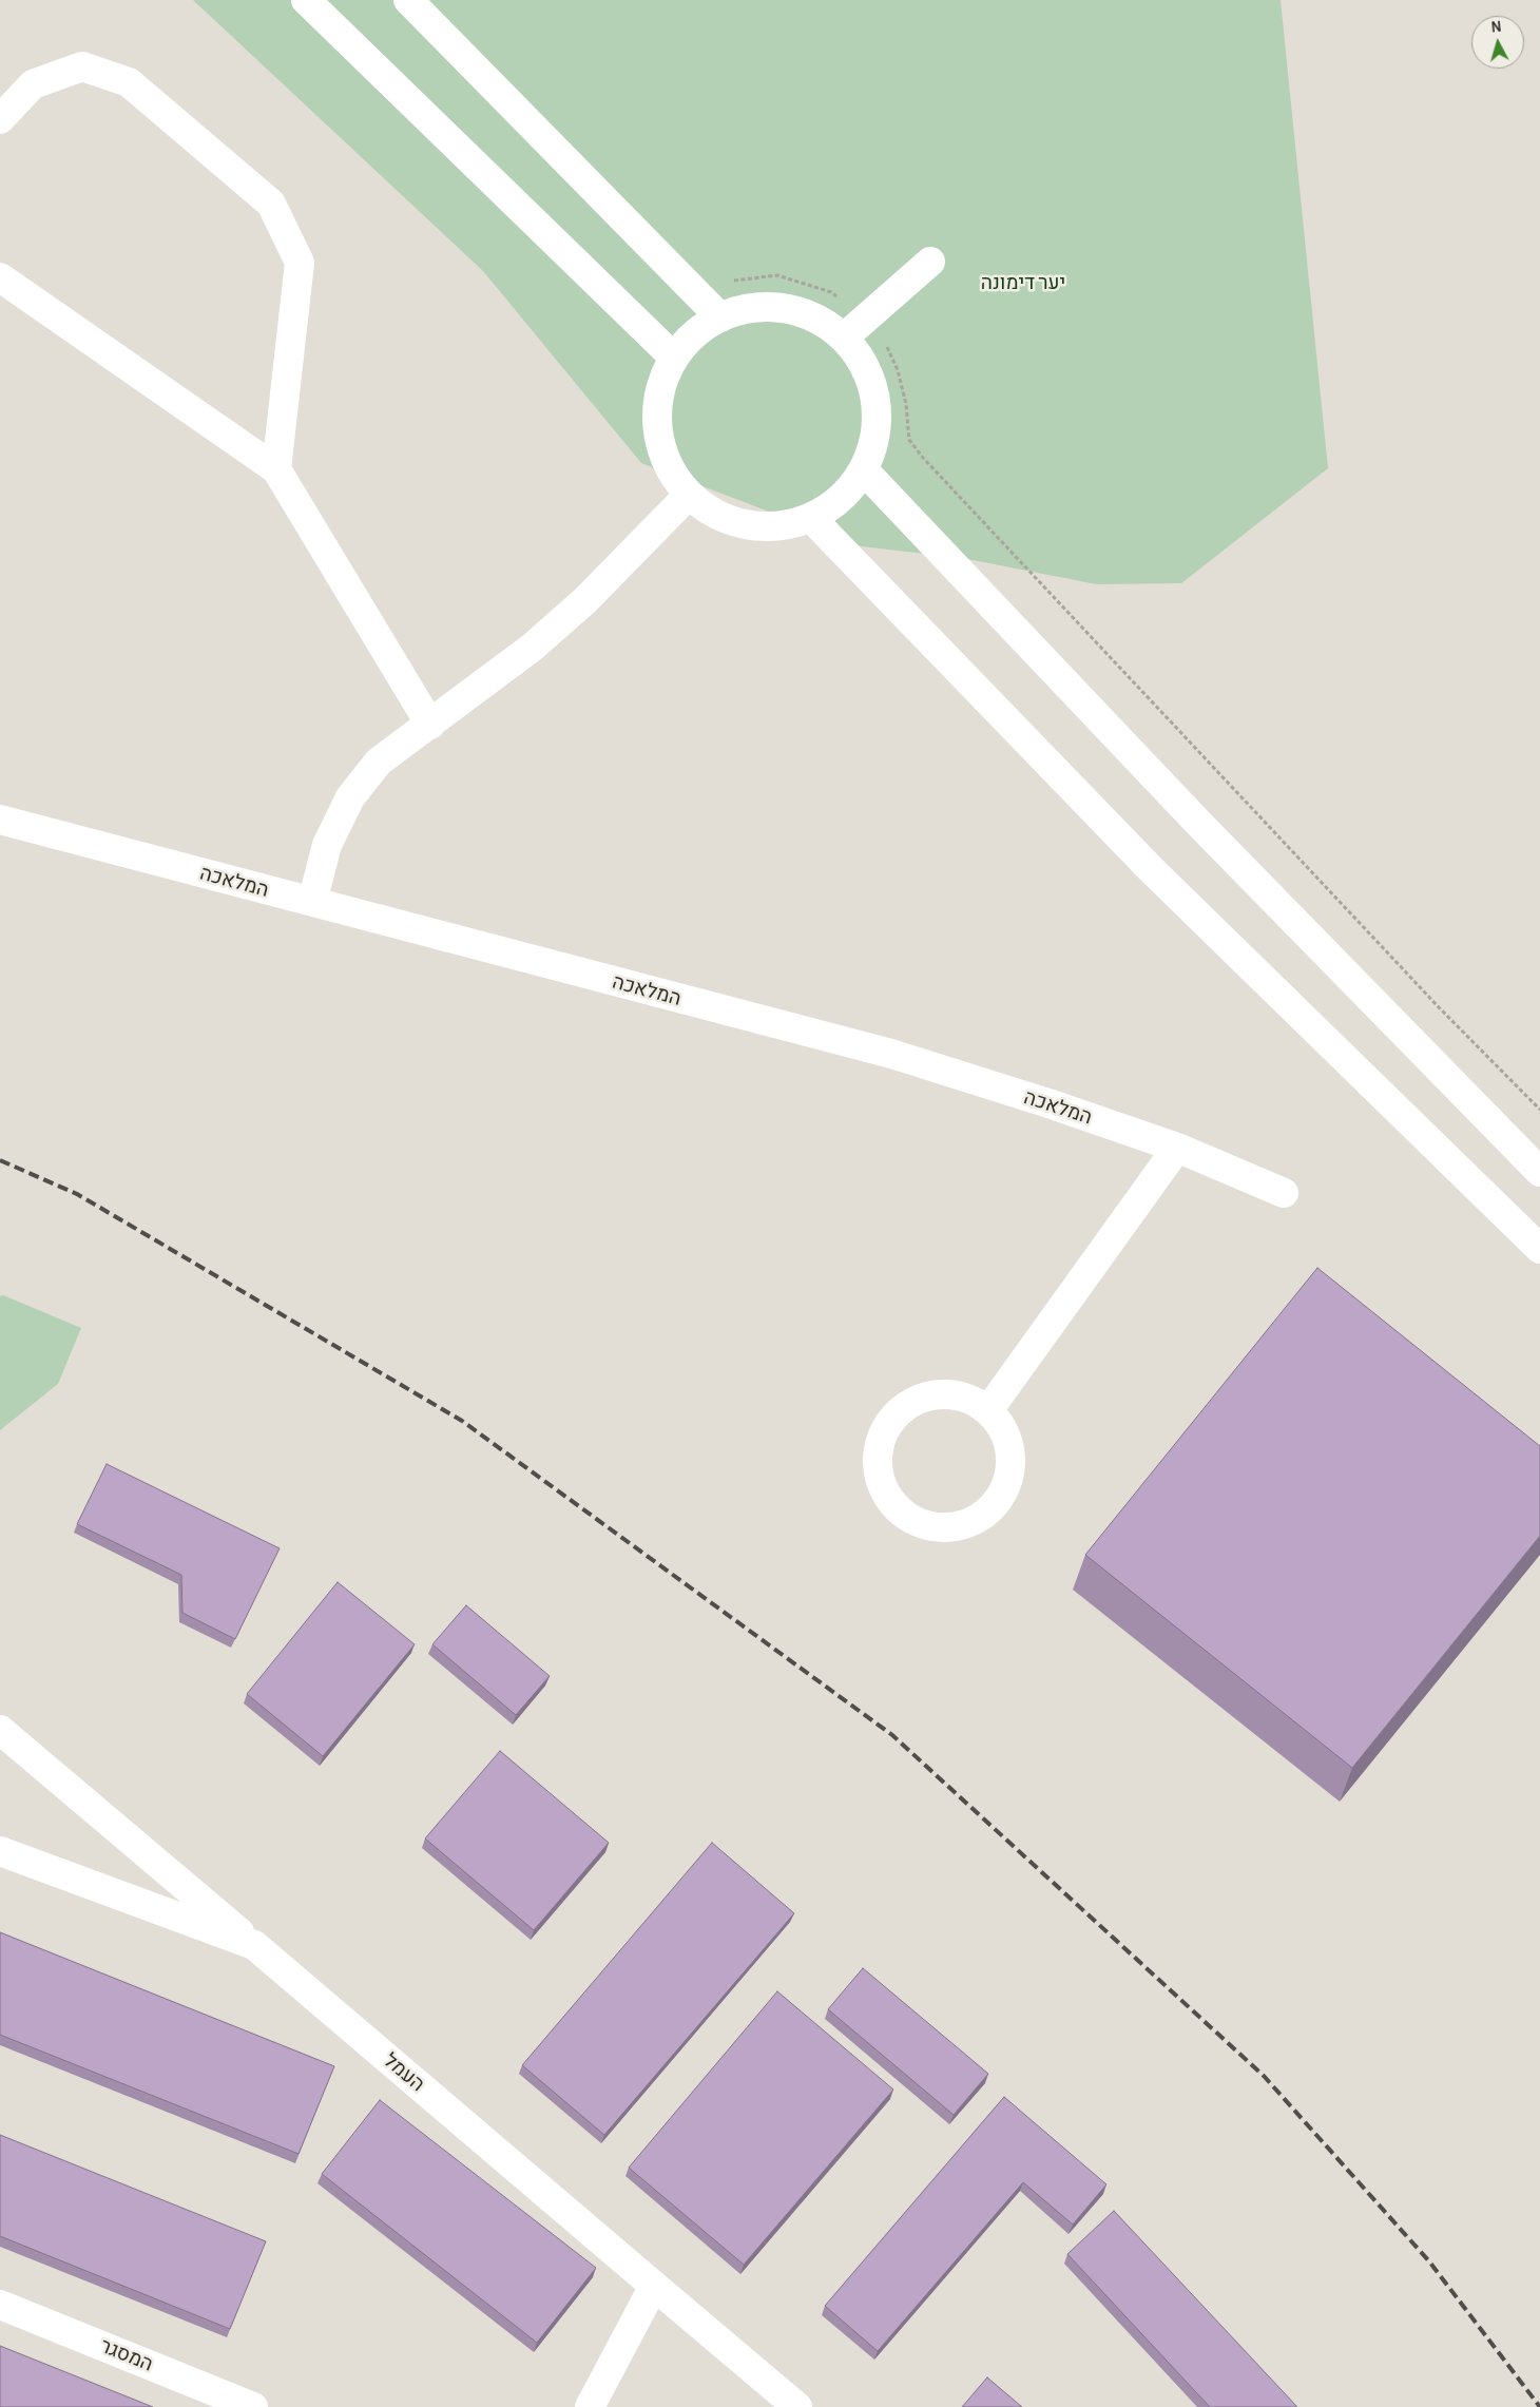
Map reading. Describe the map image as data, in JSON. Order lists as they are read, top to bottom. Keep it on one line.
{"streets":{"street":["המלאכה","העמל","המסגר"]},"parks":["יער דימונה"],"north":"top"}
